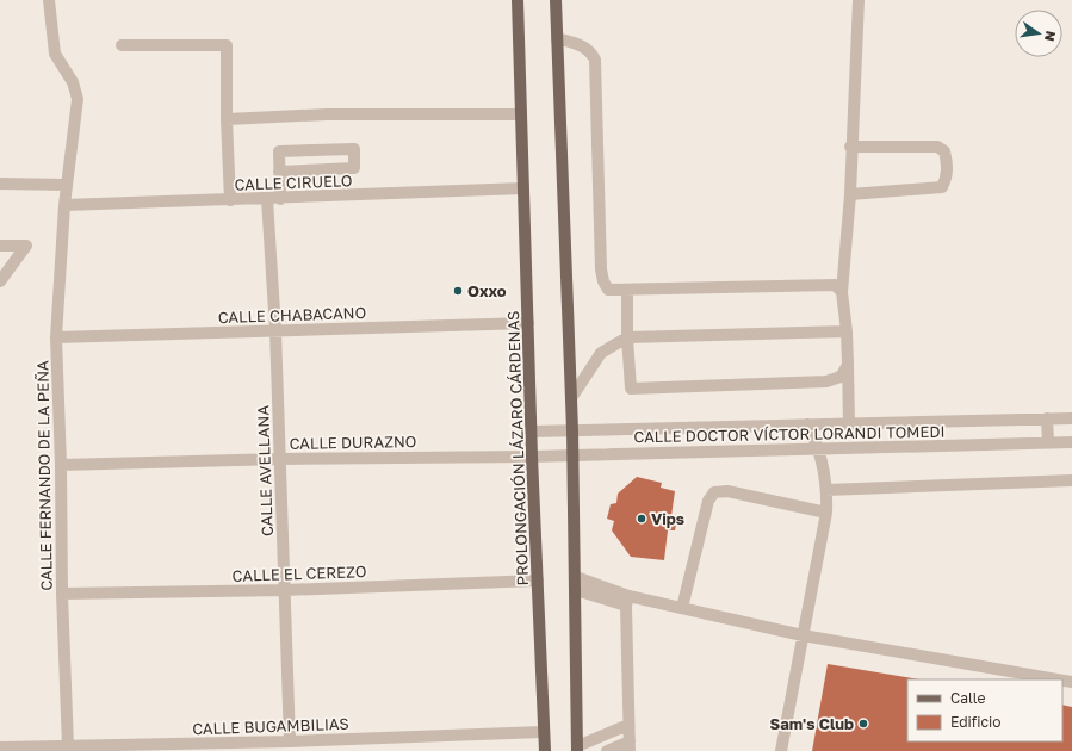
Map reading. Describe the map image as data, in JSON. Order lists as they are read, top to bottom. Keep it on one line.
{"streets":{"main road":["PROLONGACIÓN LÁZARO CÁRDENAS"],"street":["CALLE CIRUELO","CALLE CHABACANO","CALLE DOCTOR VÍCTOR LORANDI TOMEDI","CALLE DURAZNO","CALLE AVELLANA","CALLE FERNANDO DE LA PEÑA","CALLE EL CEREZO","CALLE BUGAMBILIAS"]},"crossings":[["CALLE CIRUELO","PROLONGACIÓN LÁZARO CÁRDENAS"],["CALLE CIRUELO","CALLE AVELLANA"],["CALLE CIRUELO","CALLE FERNANDO DE LA PEÑA"],["CALLE CHABACANO","PROLONGACIÓN LÁZARO CÁRDENAS"],["CALLE CHABACANO","CALLE AVELLANA"],["CALLE CHABACANO","CALLE FERNANDO DE LA PEÑA"],["CALLE DOCTOR VÍCTOR LORANDI TOMEDI","CALLE DURAZNO"],["CALLE DOCTOR VÍCTOR LORANDI TOMEDI","PROLONGACIÓN LÁZARO CÁRDENAS"],["CALLE DURAZNO","PROLONGACIÓN LÁZARO CÁRDENAS"],["CALLE DURAZNO","CALLE AVELLANA"],["CALLE DURAZNO","CALLE FERNANDO DE LA PEÑA"],["PROLONGACIÓN LÁZARO CÁRDENAS","CALLE EL CEREZO"],["PROLONGACIÓN LÁZARO CÁRDENAS","CALLE BUGAMBILIAS"],["CALLE AVELLANA","CALLE EL CEREZO"],["CALLE AVELLANA","CALLE BUGAMBILIAS"],["CALLE FERNANDO DE LA PEÑA","CALLE EL CEREZO"],["CALLE FERNANDO DE LA PEÑA","CALLE BUGAMBILIAS"]],"places":["Oxxo","Vips","Sam's Club"],"legend":["Calle","Edificio"],"north":"right"}
